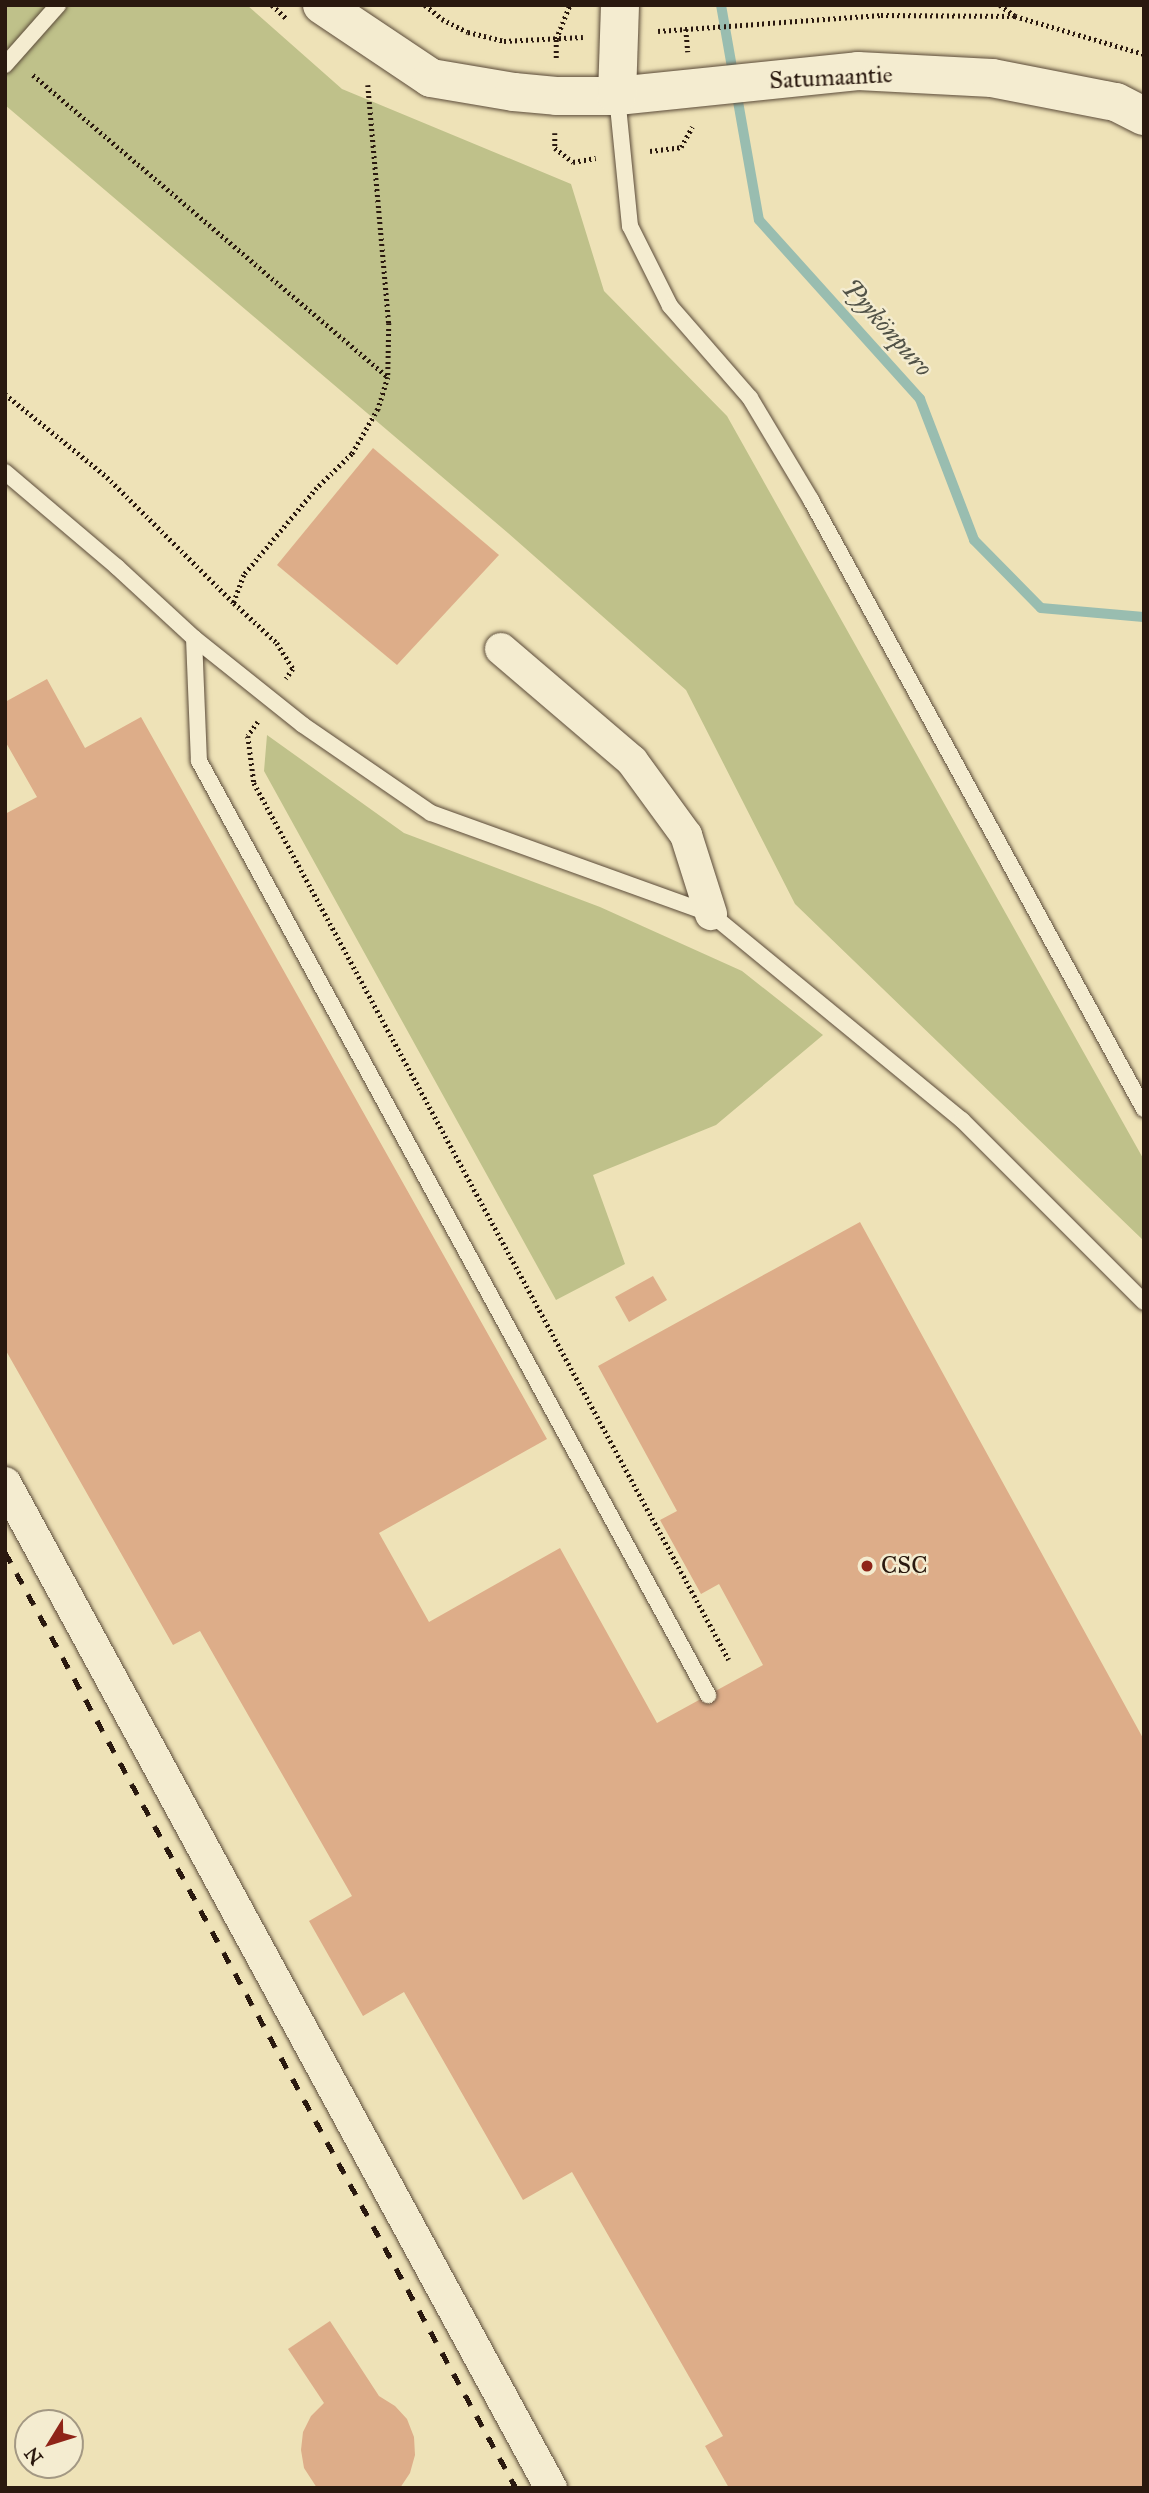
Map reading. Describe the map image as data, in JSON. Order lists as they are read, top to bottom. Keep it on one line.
{"streets":{"street":["Satumaantie"]},"water":["Pyykönpuro"],"places":["CSC"],"north":"bottom left"}
